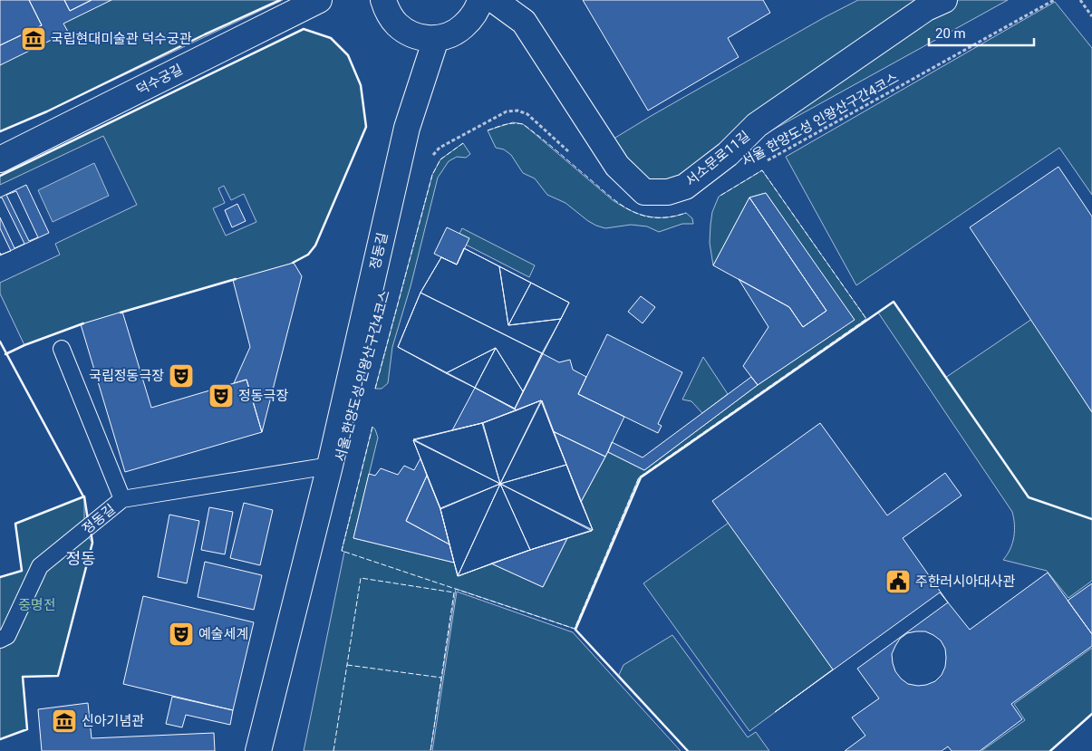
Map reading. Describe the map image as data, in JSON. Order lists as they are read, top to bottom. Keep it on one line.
{"streets":{"street":["덕수궁길","서소문로11길","정동길"],"path":["서울 한양도성 인왕산구간4코스"]},"districts":["정동"],"parks":["중명전"],"places":{"museum":["국립현대미술관 덕수궁관","신아기념관"],"theatre":["국립정동극장","정동극장","예술세계"],"public building":["주한러시아대사관"]},"scale_bar":"20 m"}
